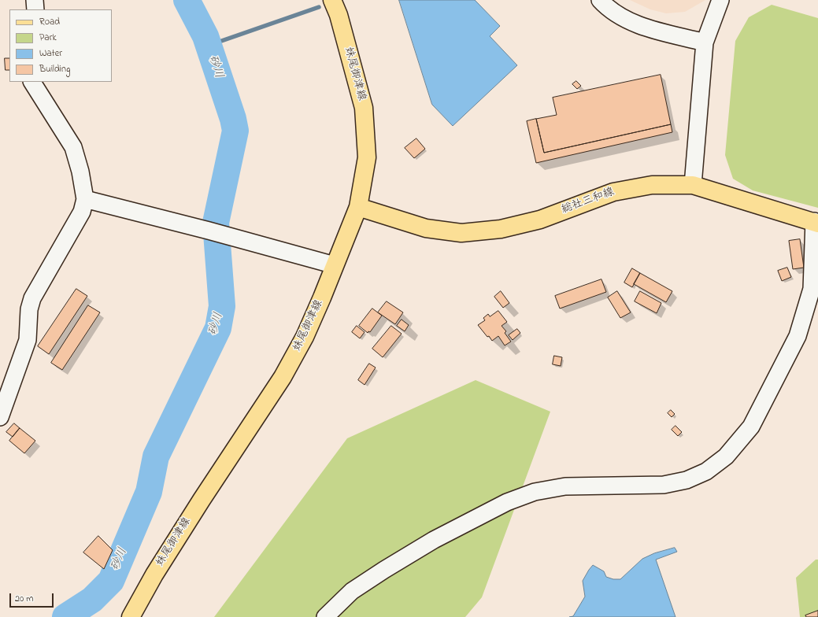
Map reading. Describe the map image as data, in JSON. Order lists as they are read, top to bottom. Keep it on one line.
{"streets":{"main road":["妹尾御津線","総社三和線"]},"crossings":[["妹尾御津線","総社三和線"]],"water":["砂川"],"legend":["Road","Park","Water","Building"],"scale_bar":"20 m"}
